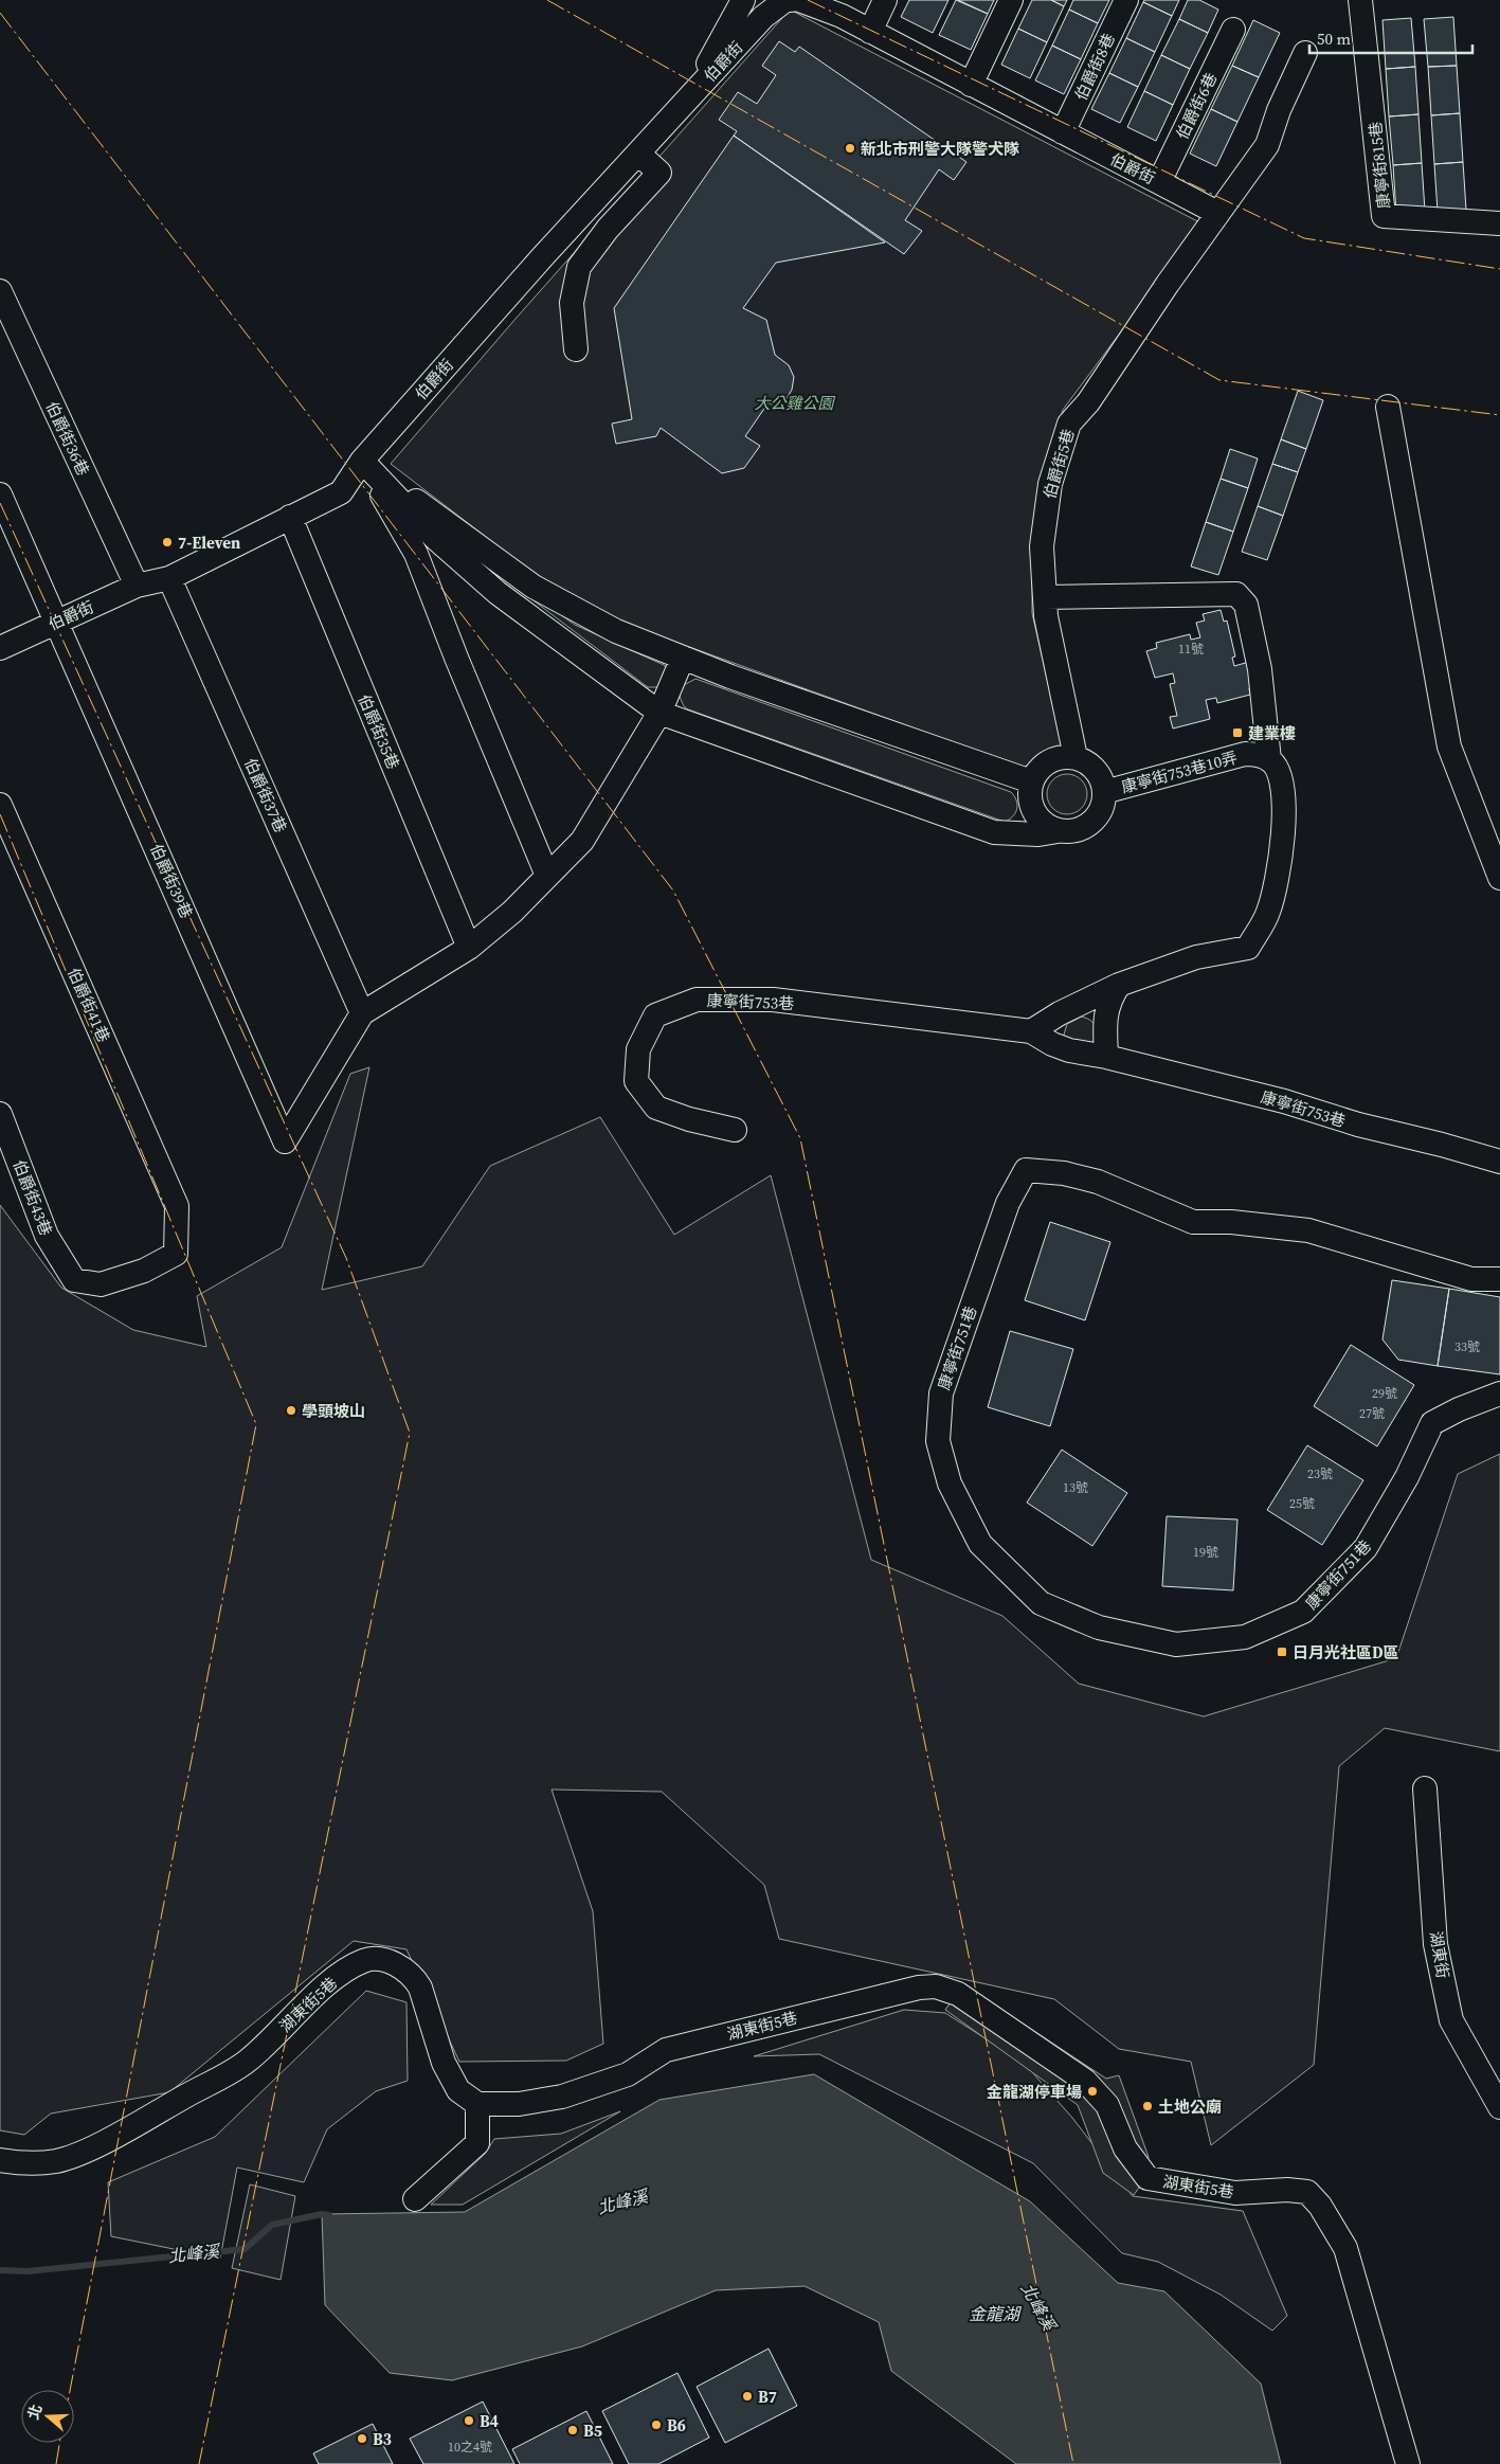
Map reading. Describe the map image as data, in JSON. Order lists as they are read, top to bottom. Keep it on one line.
{"streets":{"street":["伯爵街","伯爵街8巷","伯爵街6巷","康寧街815巷","伯爵街36巷","伯爵街5巷","伯爵街35巷","康寧街753巷10弄","伯爵街37巷","伯爵街39巷","康寧街753巷","伯爵街41巷","伯爵街43巷","康寧街751巷","湖東街","湖東街5巷"]},"crossings":[["伯爵街","伯爵街8巷"],["伯爵街","伯爵街6巷"],["伯爵街","伯爵街36巷"],["伯爵街","伯爵街5巷"],["伯爵街","伯爵街35巷"],["伯爵街","伯爵街37巷"],["伯爵街","伯爵街39巷"],["伯爵街5巷","康寧街753巷10弄"],["伯爵街37巷","伯爵街39巷"],["伯爵街41巷","伯爵街43巷"]],"water":["北峰溪","金龍湖"],"parks":["大公雞公園"],"places":{"other":["新北市刑警大隊警犬隊","7-Eleven","學頭坡山","金龍湖停車場","土地公廟","B7","B4","B6","B5","B3"],"transit":["建業樓","日月光社區D區"]},"house_numbers":["11號","33號","29號","27號","23號","13號","25號","19號","10之4號"],"scale_bar":"50 m","north":"left"}
